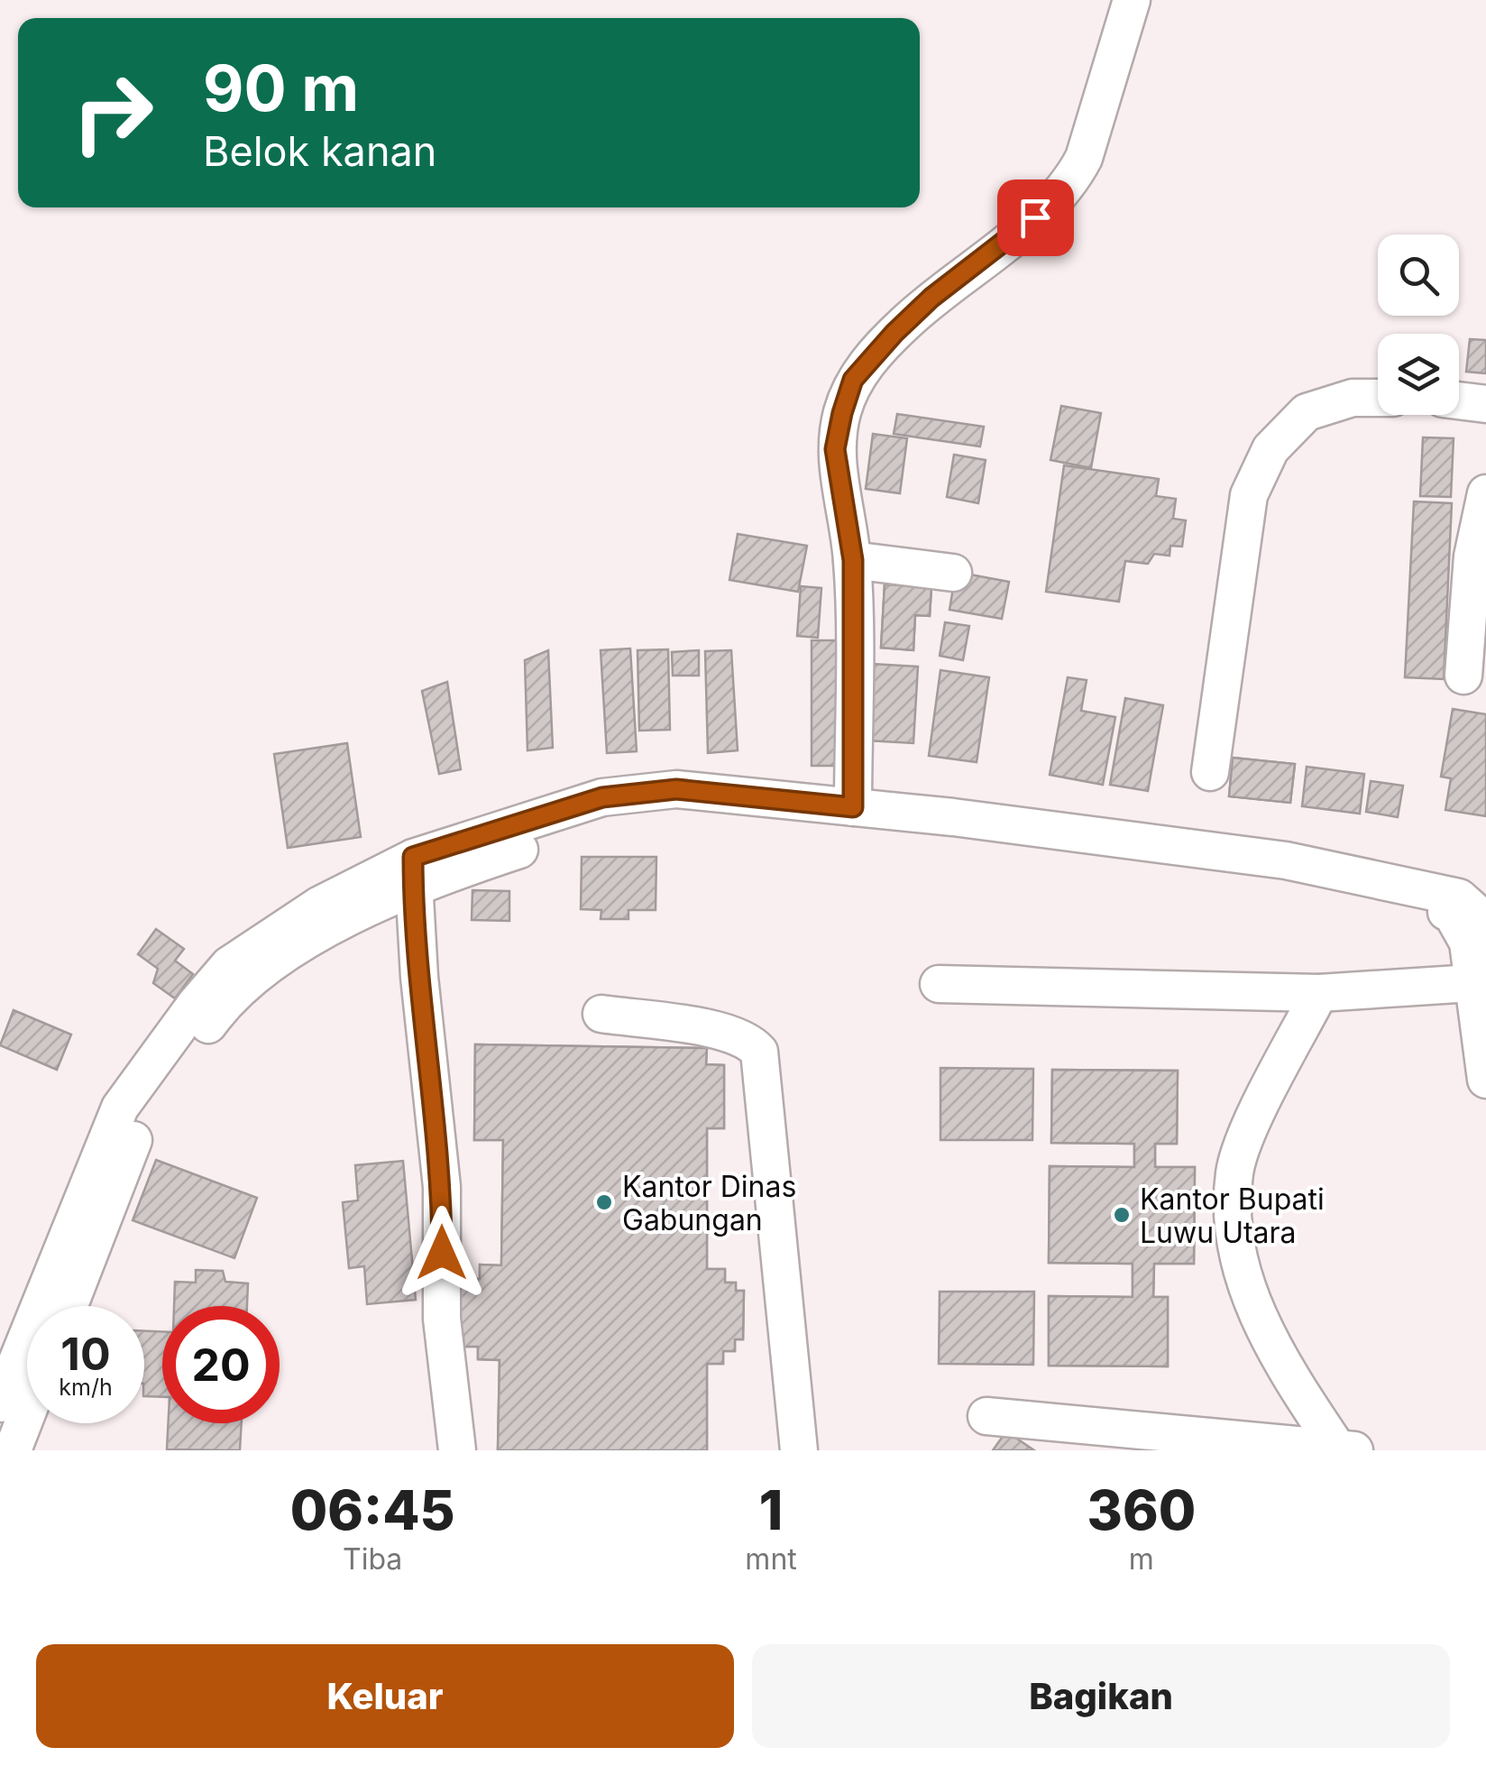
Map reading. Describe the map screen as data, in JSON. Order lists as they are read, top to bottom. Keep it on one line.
{"places":["Kantor Dinas Gabungan","Kantor Bupati Luwu Utara"],"page":{"turn":["90 m","Belok kanan"],"speed":"10 km/h","limit":"20","eta":["06:45","Tiba","1","mnt","360","m"],"buttons":["Keluar","Bagikan"]}}
